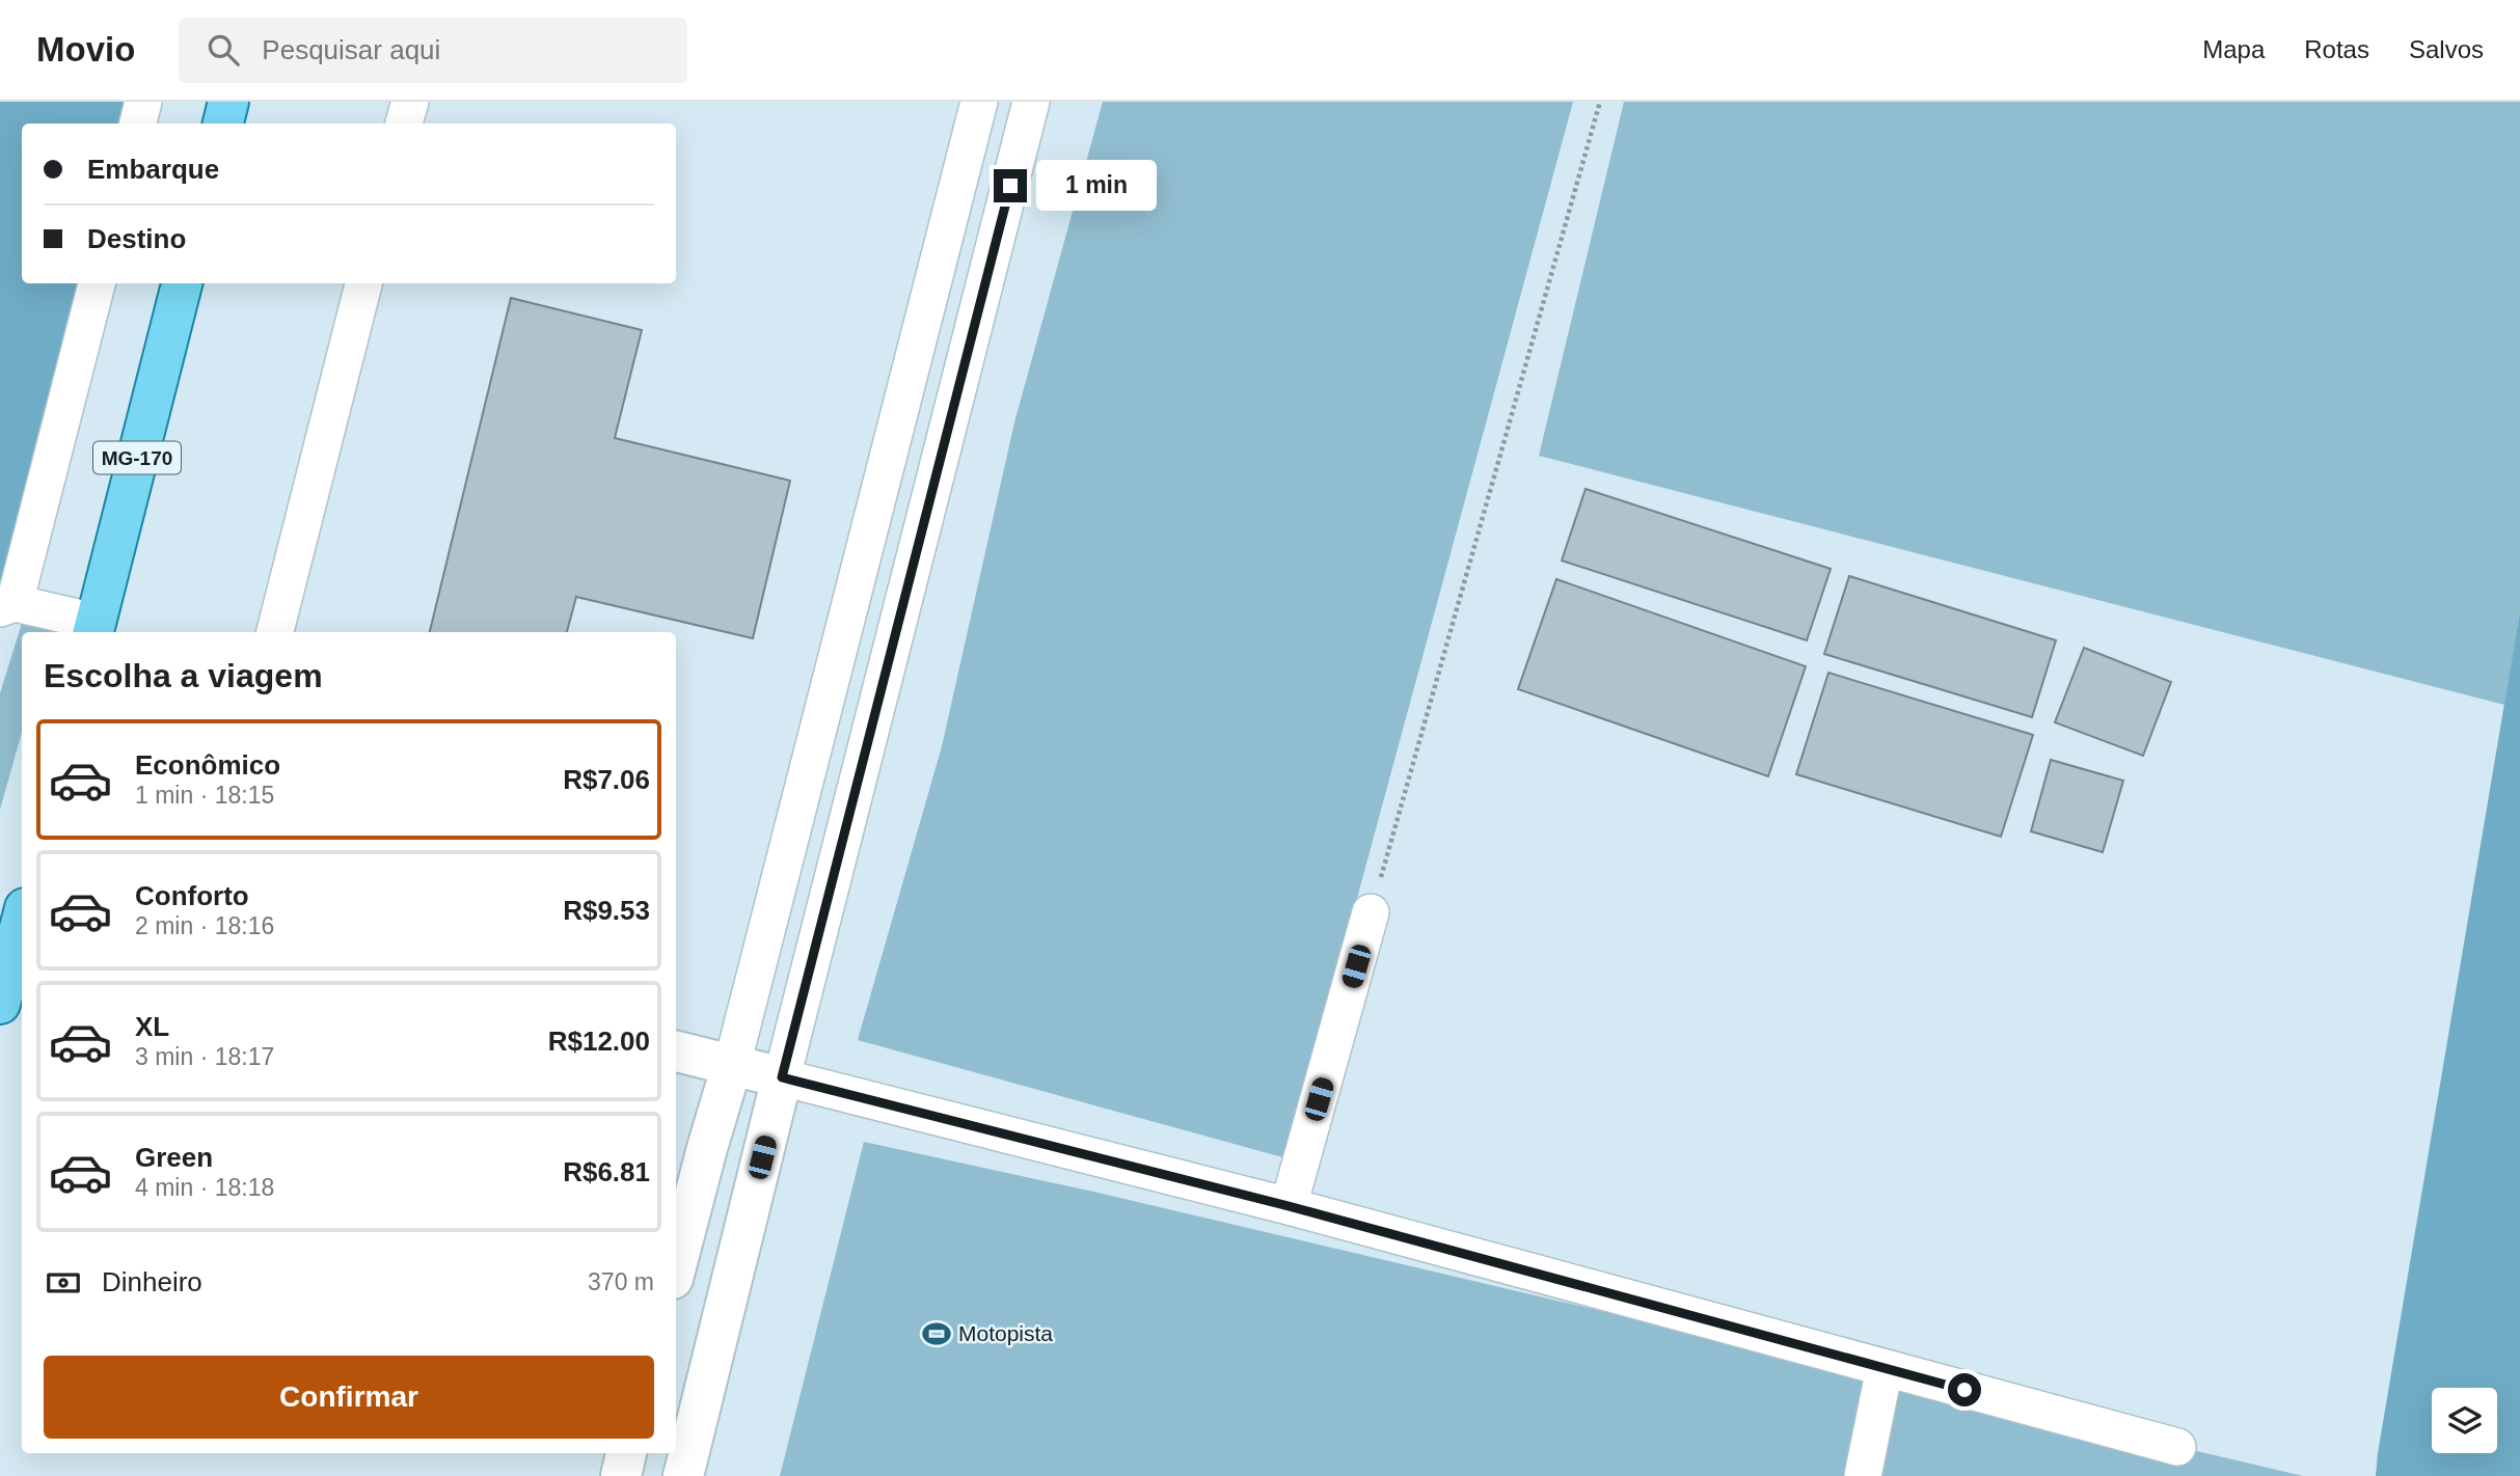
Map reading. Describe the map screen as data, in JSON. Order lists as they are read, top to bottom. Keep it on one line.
{"streets":{"main road":["MG-170"]},"places":{"sports":["Motopista"]},"page":{"header":"Movio","search":"Pesquisar aqui","nav":["Mapa","Rotas","Salvos"],"banner":["Embarque","Destino"],"bubble":"1 min","heading":"Escolha a viagem","list":[{"name":"Econômico","note":"1 min · 18:15","value":"R$7.06"},{"name":"Conforto","note":"2 min · 18:16","value":"R$9.53"},{"name":"XL","note":"3 min · 18:17","value":"R$12.00"},{"name":"Green","note":"4 min · 18:18","value":"R$6.81"}],"pay":["Dinheiro","370 m"],"buttons":"Confirmar"}}
